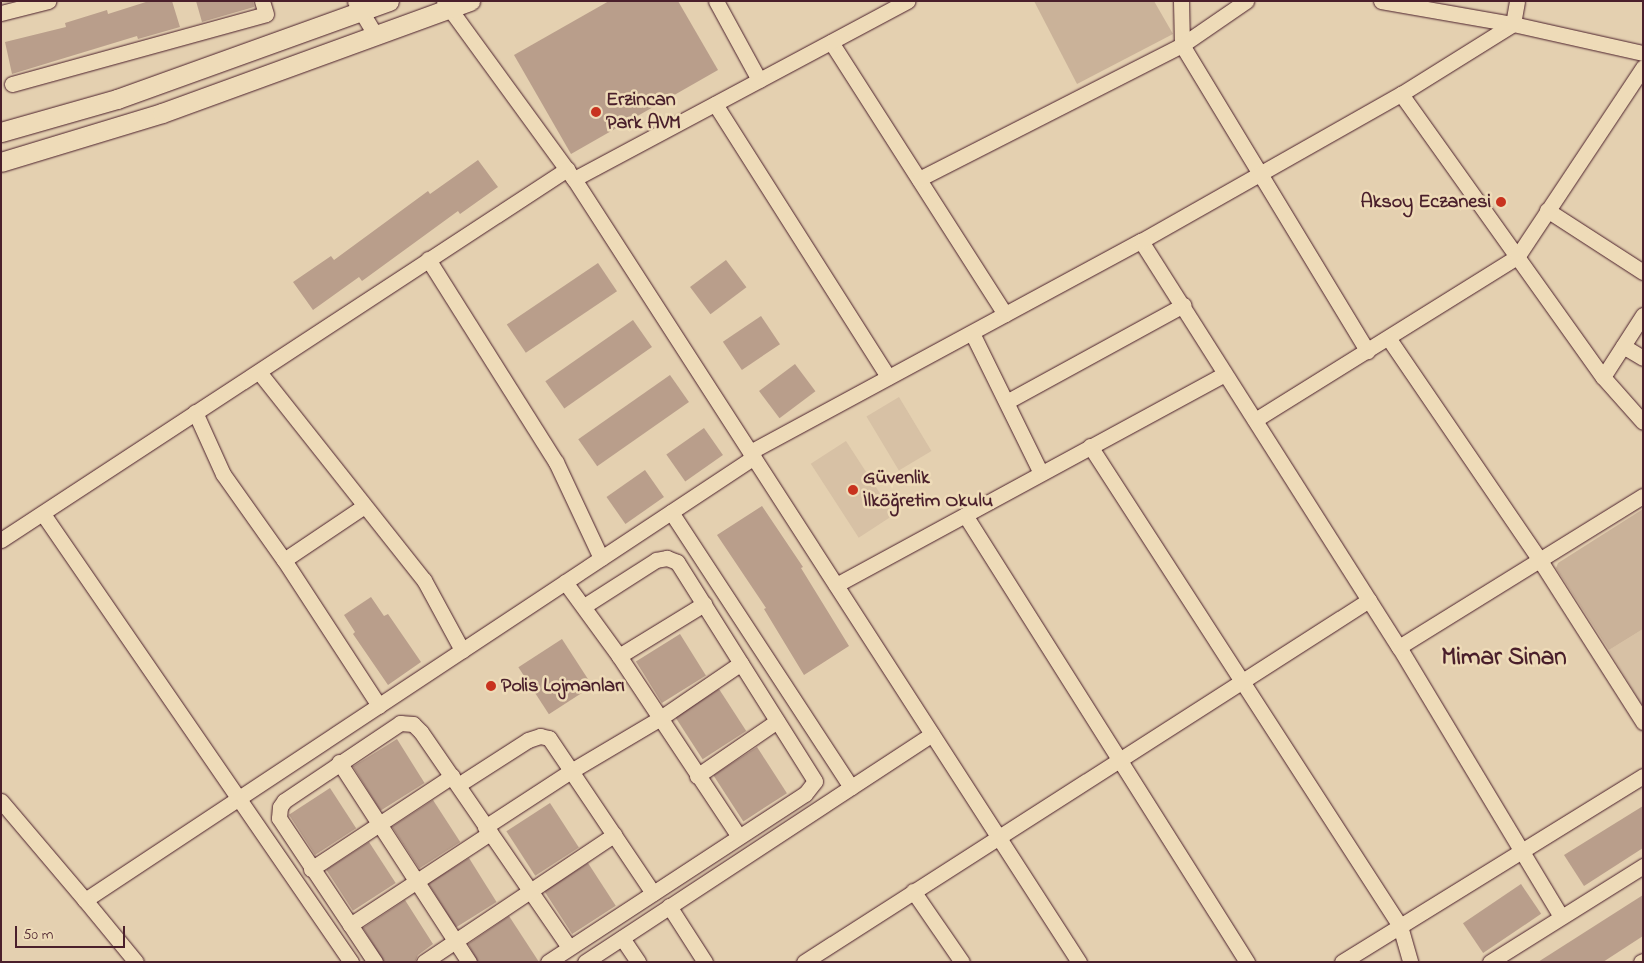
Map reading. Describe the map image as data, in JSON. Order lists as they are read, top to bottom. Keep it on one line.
{"districts":["Mimar Sinan"],"places":["Erzincan Park AVM","Aksoy Eczanesi","Güvenlik İlköğretim Okulu","Polis Lojmanları"],"scale_bar":"50 m"}
